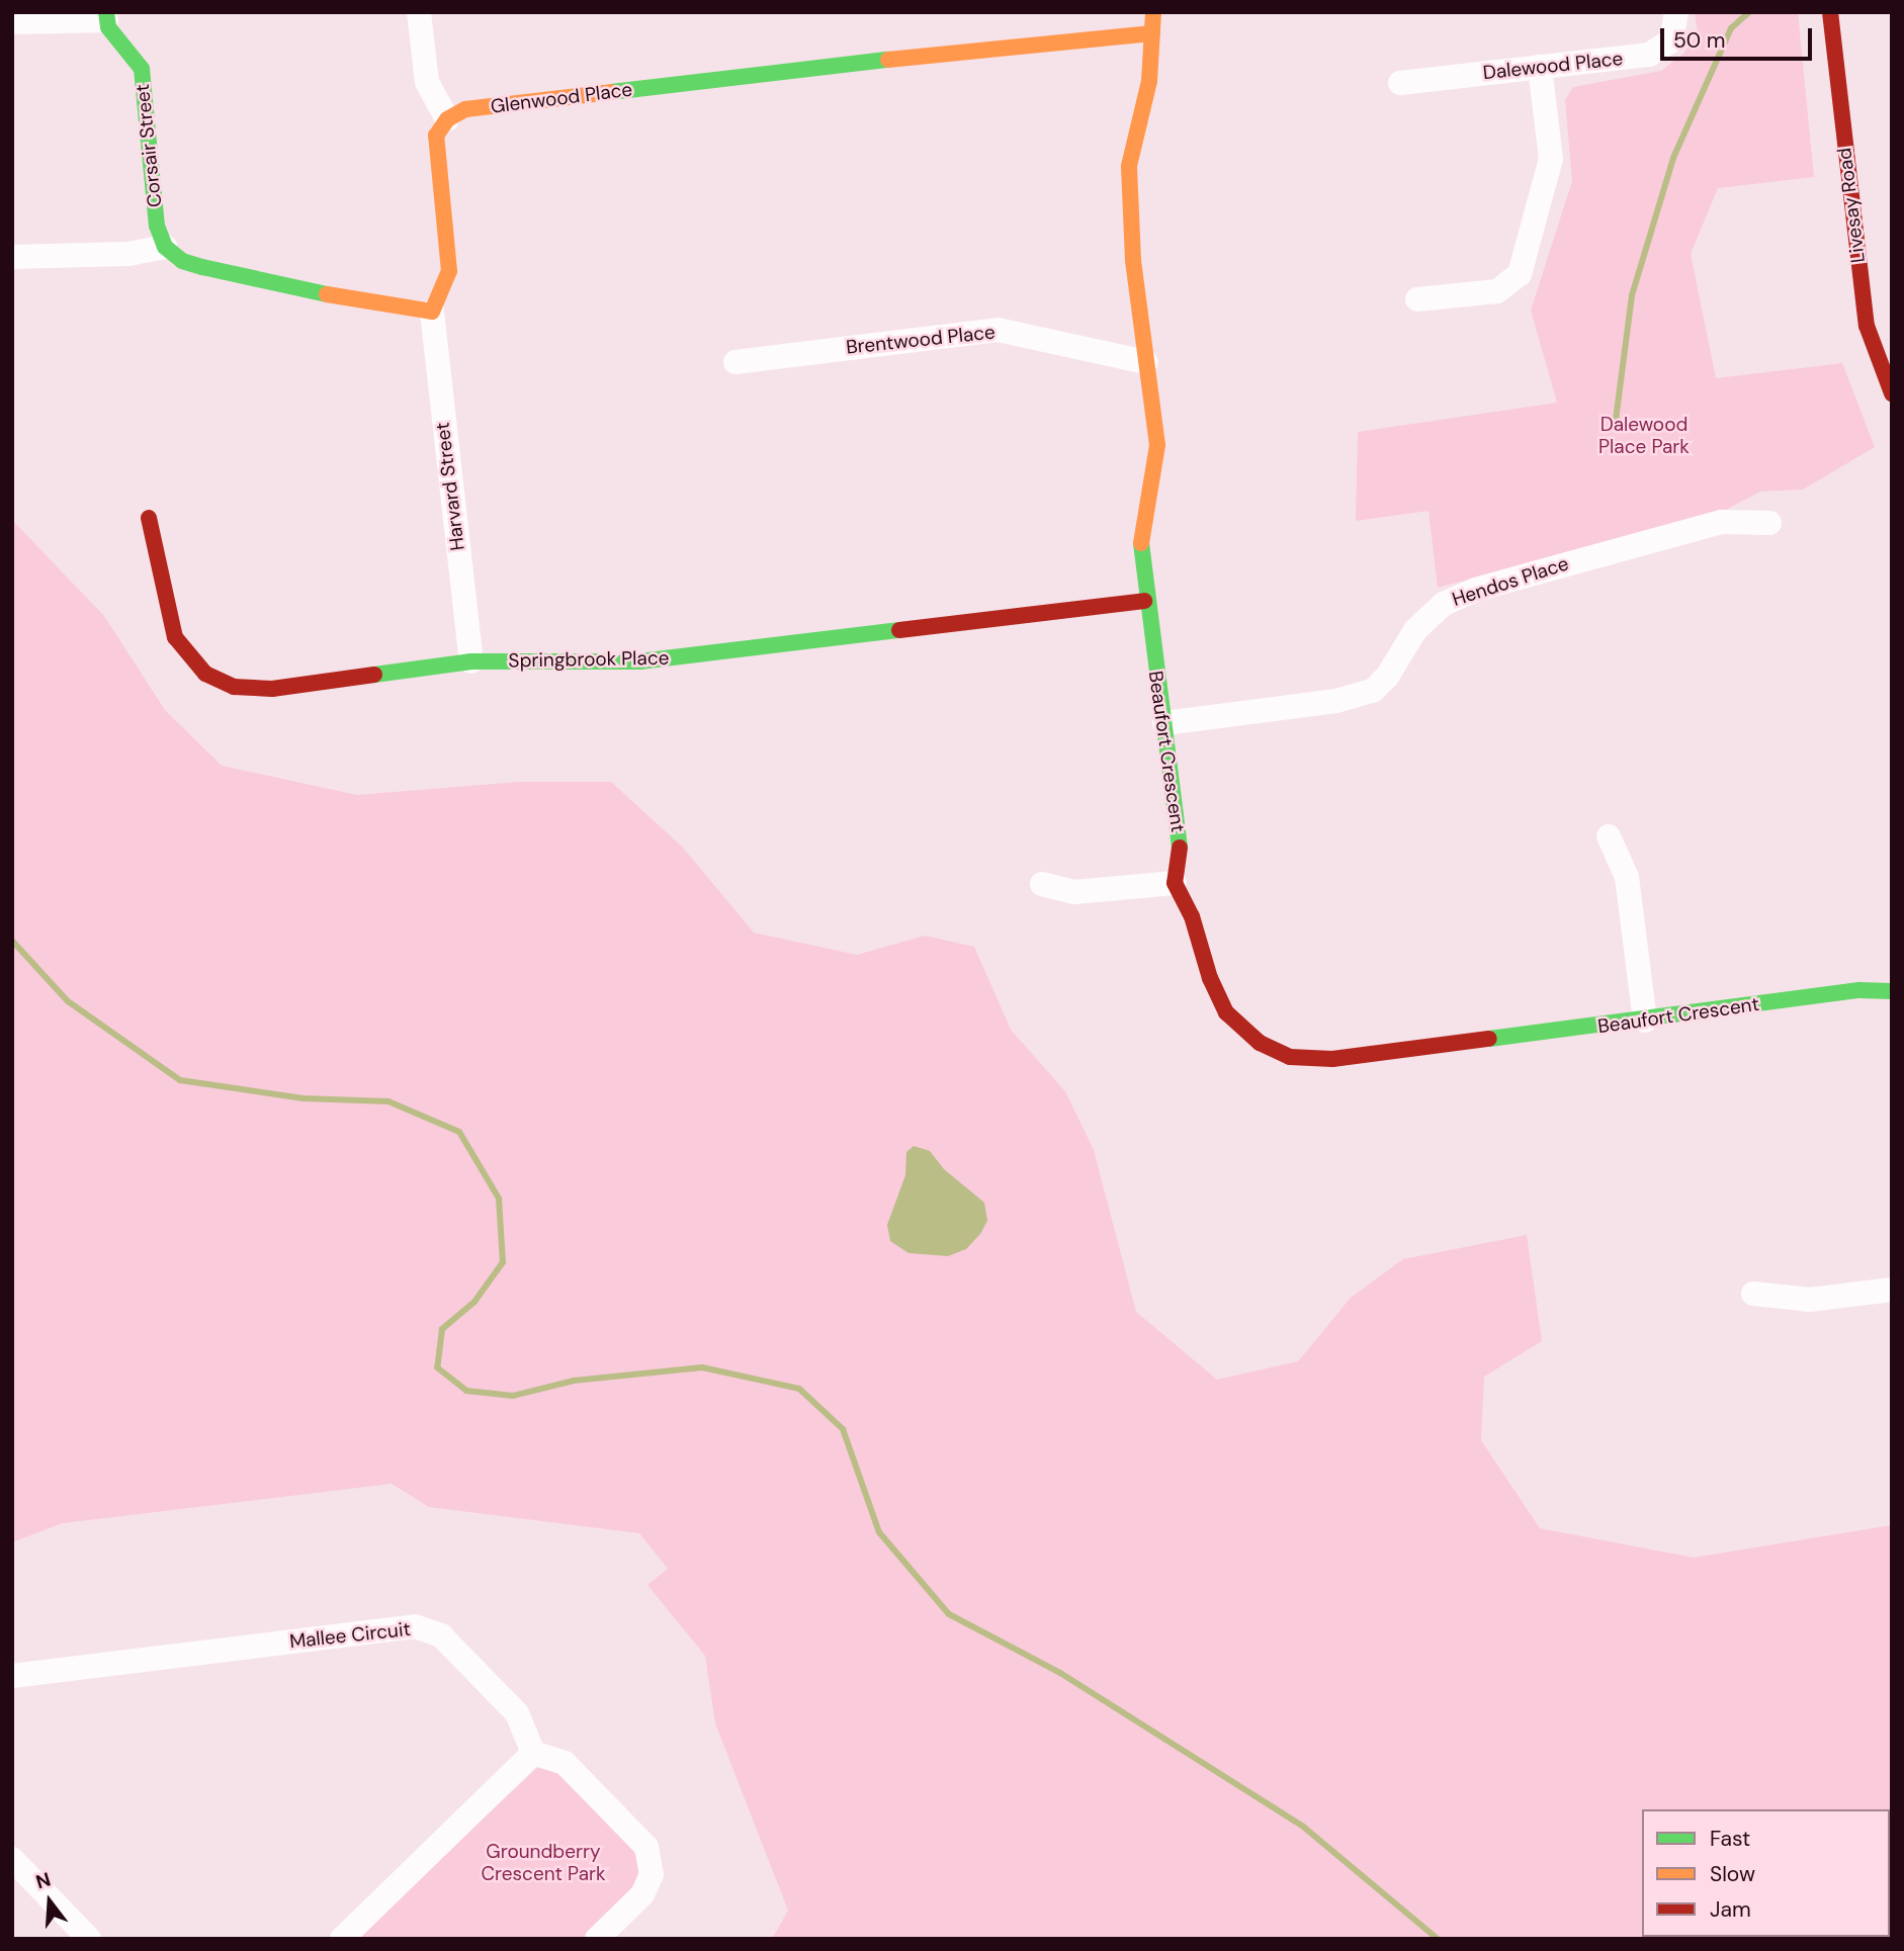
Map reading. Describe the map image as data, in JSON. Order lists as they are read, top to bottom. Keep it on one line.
{"streets":{"street":["Dalewood Place","Glenwood Place","Corsair Street","Livesay Road","Brentwood Place","Harvard Street","Hendos Place","Springbrook Place","Beaufort Crescent","Mallee Circuit"]},"crossings":[["Glenwood Place","Beaufort Crescent"],["Brentwood Place","Beaufort Crescent"],["Harvard Street","Springbrook Place"],["Hendos Place","Beaufort Crescent"],["Springbrook Place","Beaufort Crescent"]],"parks":["Dalewood Place Park","Groundberry Crescent Park"],"legend":["Fast","Slow","Jam"],"scale_bar":"50 m","north":"top"}
